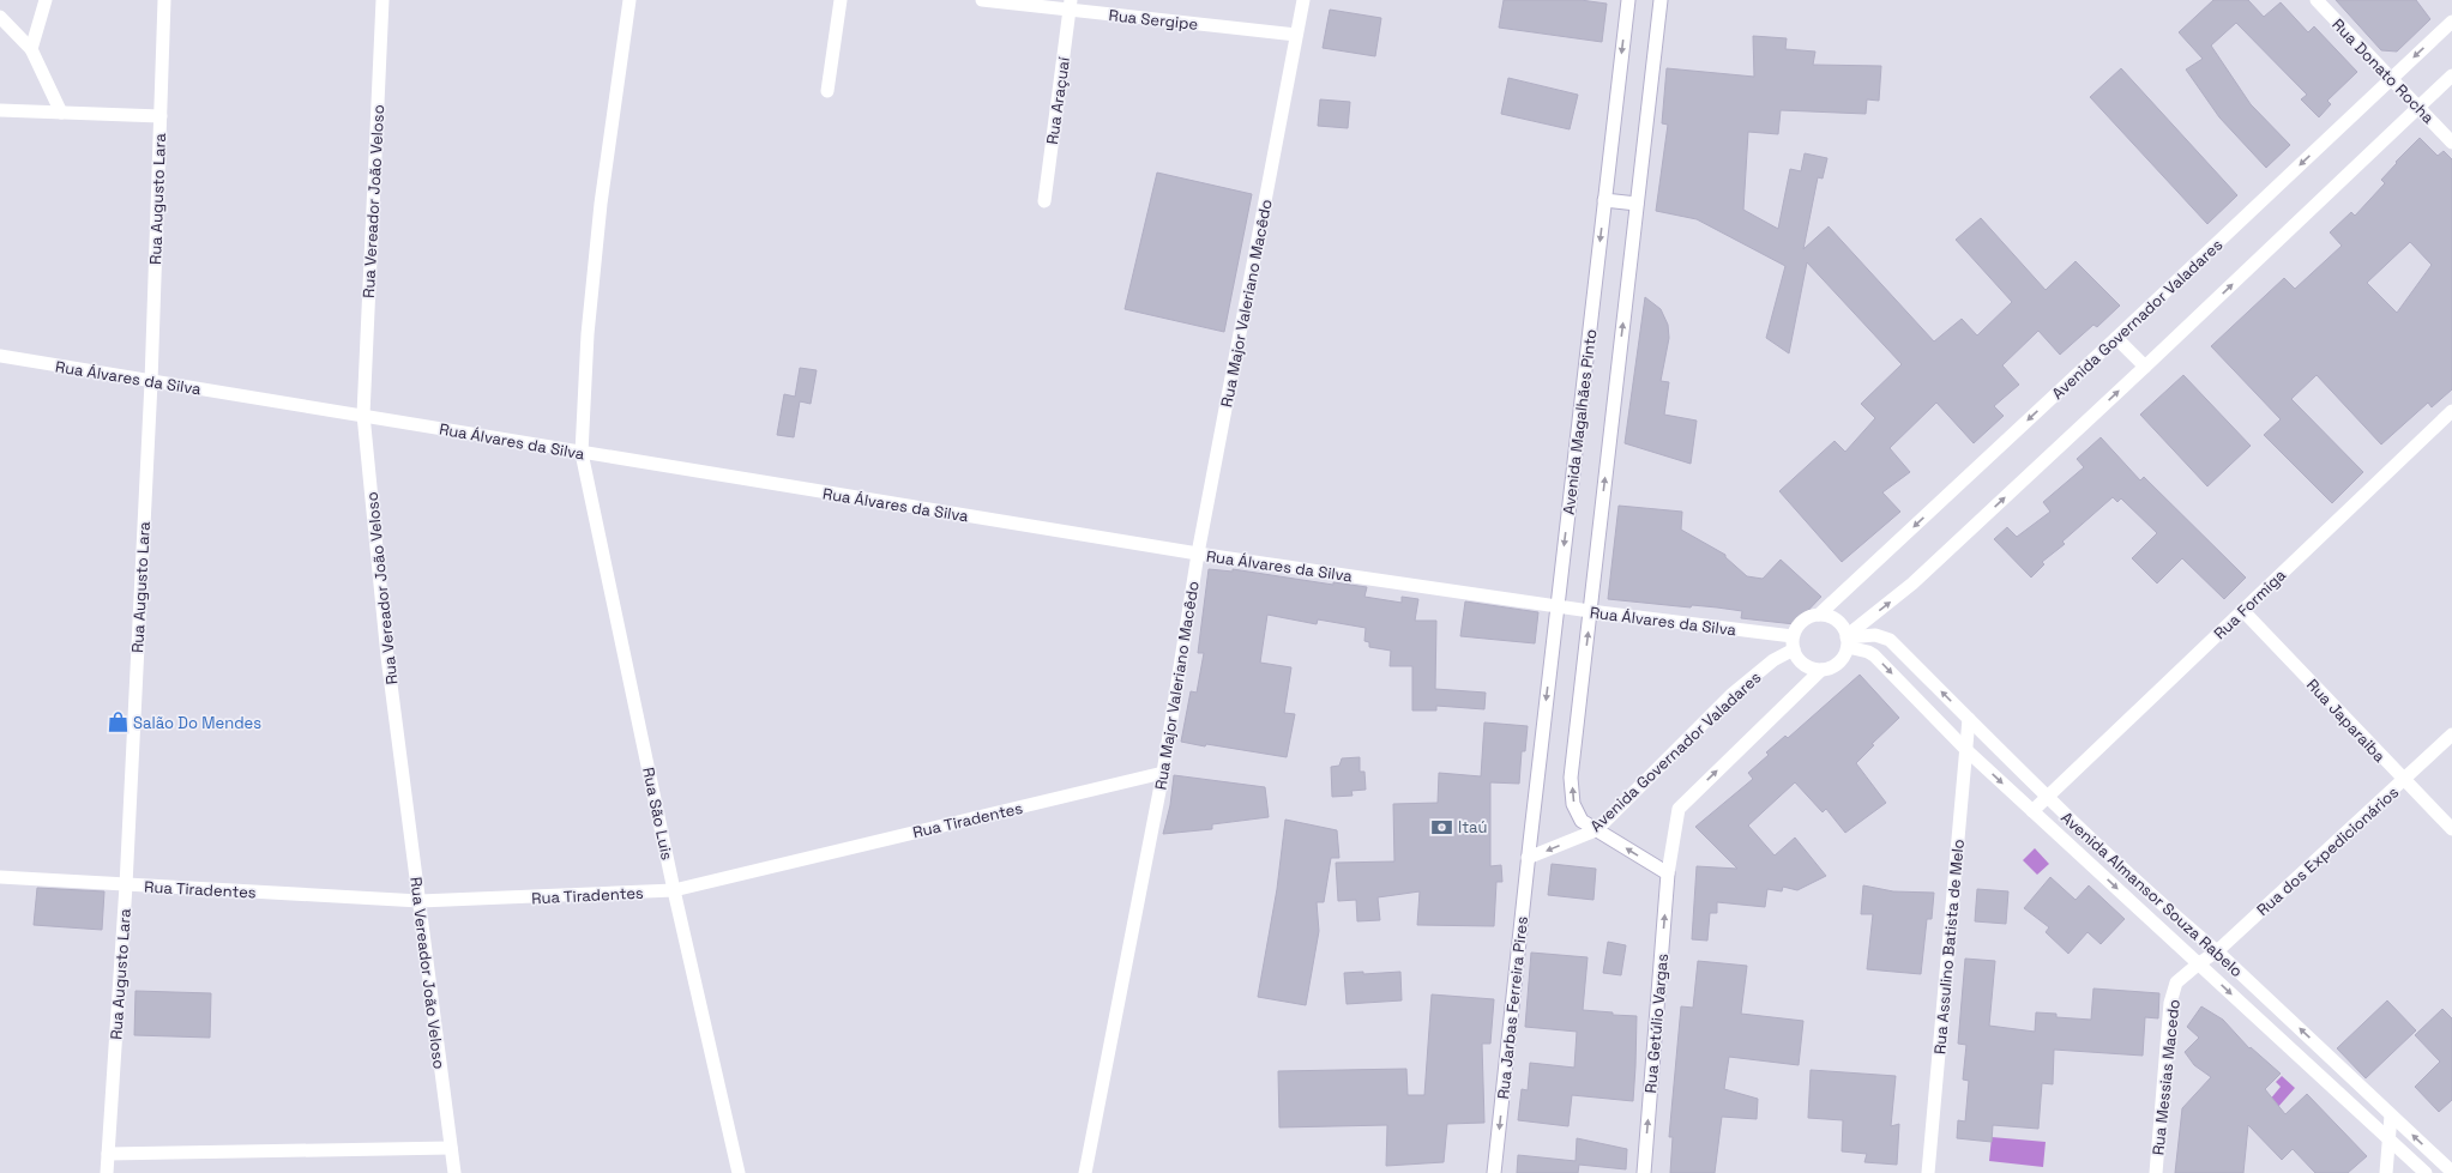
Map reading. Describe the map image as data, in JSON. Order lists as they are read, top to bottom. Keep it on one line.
{"streets":{"street":["Rua Sergipe","Rua Donato Rocha","Rua Araçuaí","Rua Augusto Lara","Rua Vereador João Veloso","Rua Major Valeriano Macêdo","Avenida Governador Valadares","Rua Álvares da Silva","Avenida Magalhães Pinto","Rua Formiga","Rua Japaraiba","Rua São Luis","Rua Tiradentes","Rua dos Expedicionários","Avenida Almansor Souza Rabelo","Rua Assulino Batista de Melo","Rua Jarbas Ferreira Pires","Rua Getúlio Vargas","Rua Messias Macedo"]},"crossings":[["Rua Sergipe","Rua Araçuaí"],["Rua Sergipe","Rua Major Valeriano Macêdo"],["Rua Donato Rocha","Avenida Governador Valadares"],["Rua Augusto Lara","Rua Álvares da Silva"],["Rua Augusto Lara","Rua Tiradentes"],["Rua Vereador João Veloso","Rua Álvares da Silva"],["Rua Vereador João Veloso","Rua Tiradentes"],["Rua Major Valeriano Macêdo","Rua Álvares da Silva"],["Rua Major Valeriano Macêdo","Rua Tiradentes"],["Avenida Governador Valadares","Rua Álvares da Silva"],["Avenida Governador Valadares","Avenida Magalhães Pinto"],["Avenida Governador Valadares","Avenida Almansor Souza Rabelo"],["Avenida Governador Valadares","Rua Jarbas Ferreira Pires"],["Avenida Governador Valadares","Rua Getúlio Vargas"],["Rua Álvares da Silva","Avenida Magalhães Pinto"],["Rua Álvares da Silva","Rua São Luis"],["Rua Álvares da Silva","Avenida Almansor Souza Rabelo"],["Rua Álvares da Silva","Rua Getúlio Vargas"],["Avenida Magalhães Pinto","Rua Jarbas Ferreira Pires"],["Rua Formiga","Rua Japaraiba"],["Rua Formiga","Avenida Almansor Souza Rabelo"],["Rua Japaraiba","Rua dos Expedicionários"],["Rua São Luis","Rua Tiradentes"],["Rua dos Expedicionários","Avenida Almansor Souza Rabelo"],["Rua dos Expedicionários","Rua Messias Macedo"],["Avenida Almansor Souza Rabelo","Rua Assulino Batista de Melo"],["Avenida Almansor Souza Rabelo","Rua Getúlio Vargas"],["Avenida Almansor Souza Rabelo","Rua Messias Macedo"]],"one_way":["Rua Jarbas Ferreira Pires","Rua Getúlio Vargas"],"places":{"shop":["Salão Do Mendes"],"bank":["Itaú"]}}
